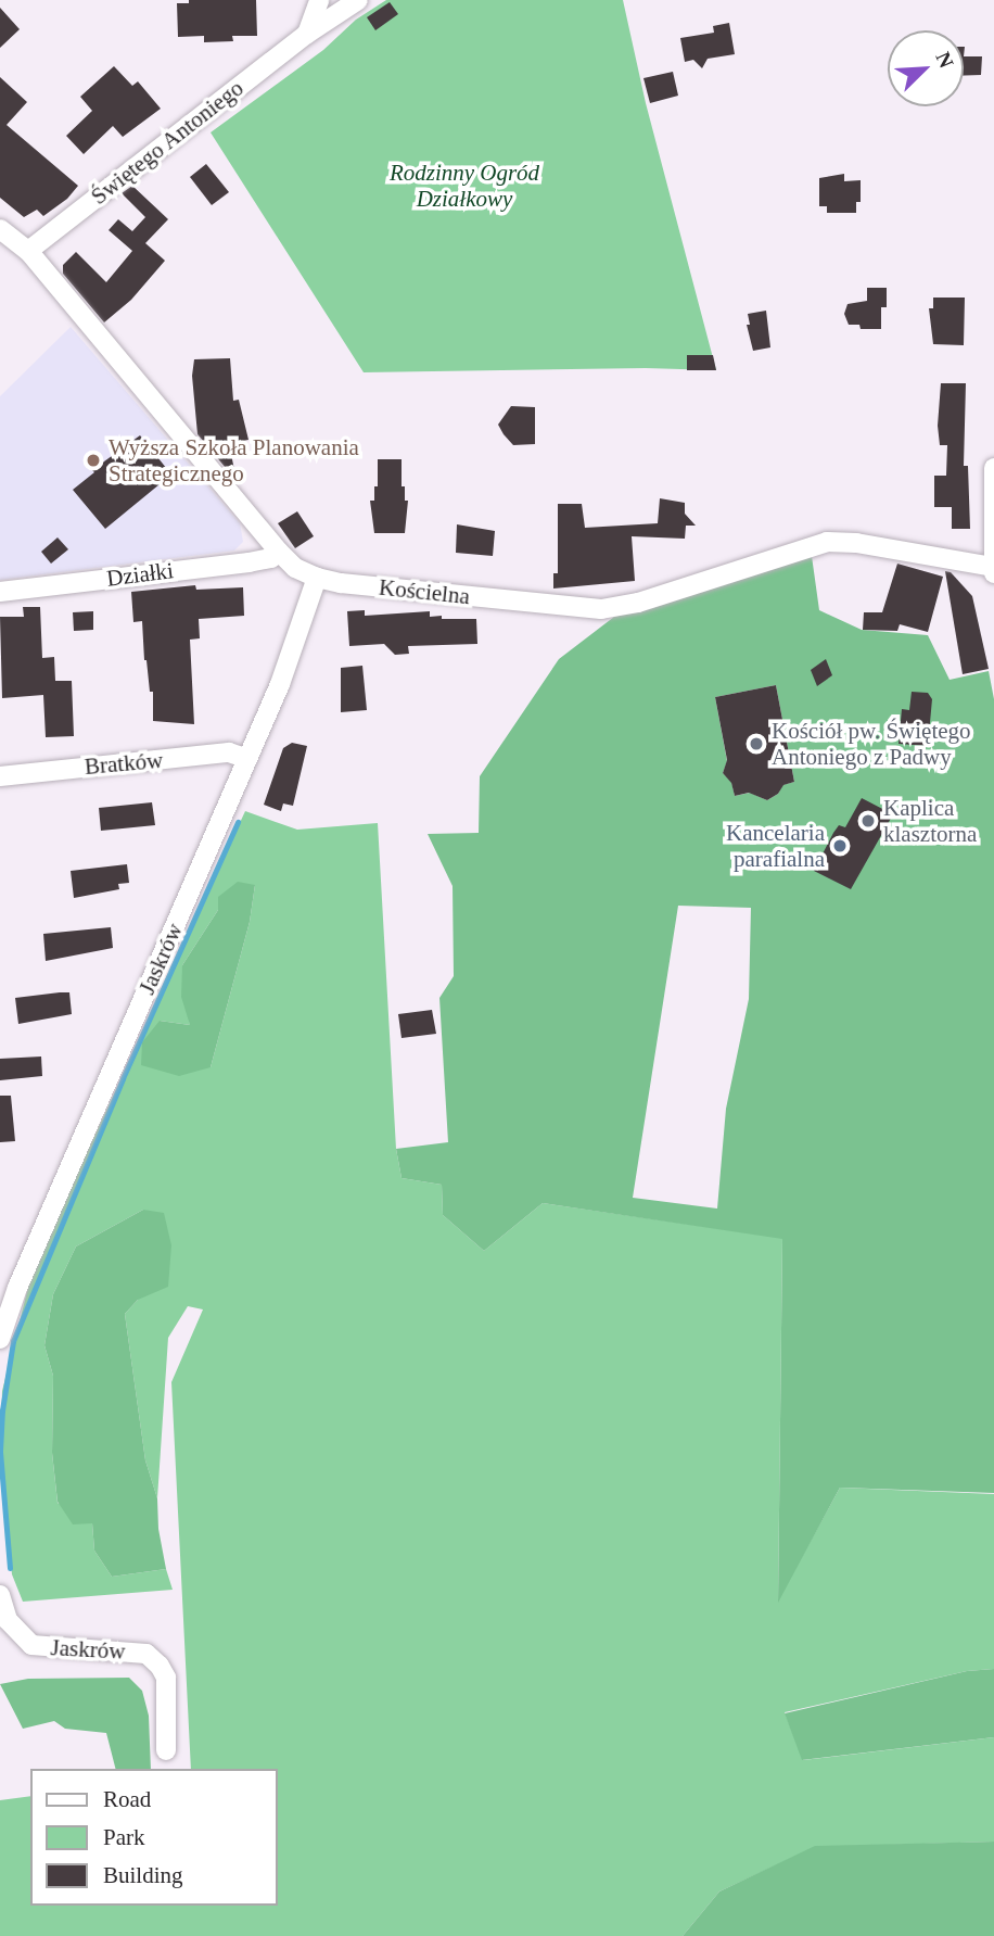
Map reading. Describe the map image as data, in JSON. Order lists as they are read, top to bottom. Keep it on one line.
{"streets":{"street":["Świętego Antoniego","Działki","Kościelna","Bratków","Jaskrów"]},"crossings":[["Świętego Antoniego","Kościelna"],["Działki","Kościelna"],["Kościelna","Jaskrów"],["Bratków","Jaskrów"]],"parks":["Rodzinny Ogród Działkowy"],"places":["Wyższa Szkoła Planowania Strategicznego","Kościół pw. Świętego Antoniego z Padwy","Kaplica klasztorna","Kancelaria parafialna"],"legend":["Road","Park","Building"],"north":"top right"}
